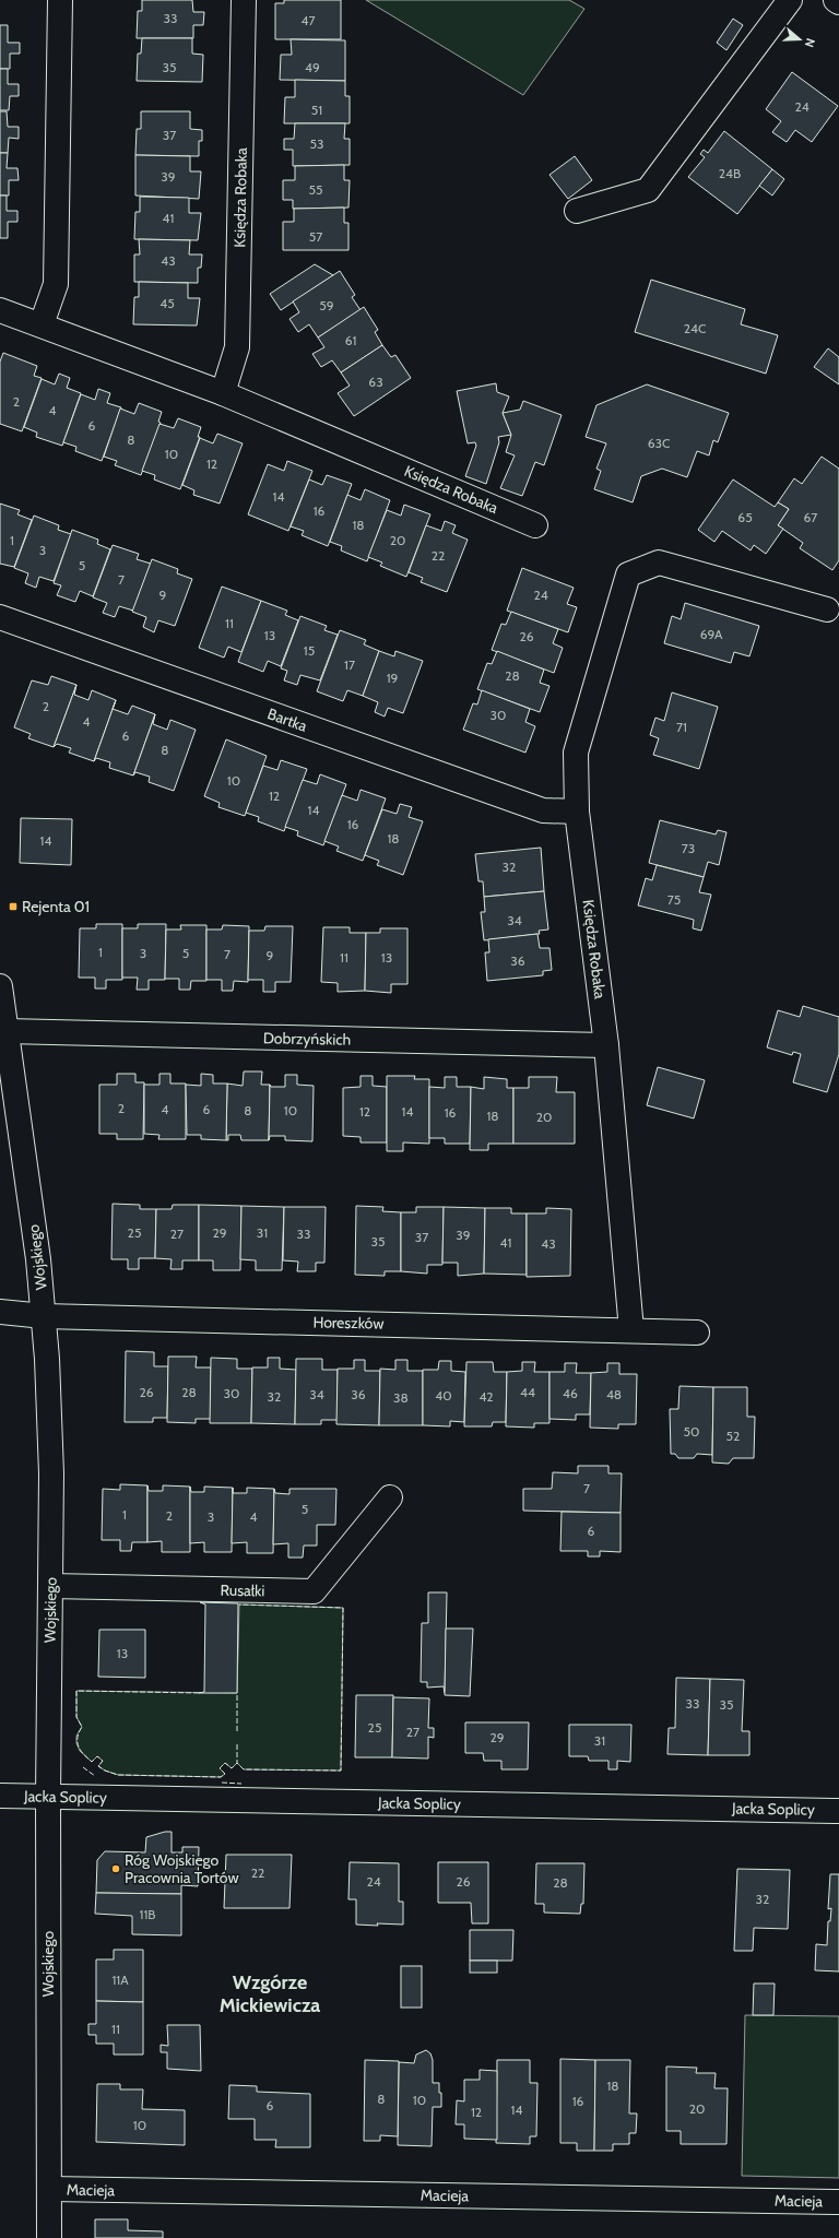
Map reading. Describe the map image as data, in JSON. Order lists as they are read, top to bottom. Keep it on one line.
{"streets":{"street":["Księdza Robaka","Bartka","Dobrzyńskich","Wojskiego","Horeszków","Rusałki","Jacka Soplicy","Macieja"]},"crossings":[["Księdza Robaka","Bartka"],["Księdza Robaka","Dobrzyńskich"],["Księdza Robaka","Horeszków"],["Dobrzyńskich","Wojskiego"],["Wojskiego","Horeszków"],["Wojskiego","Rusałki"],["Wojskiego","Jacka Soplicy"],["Wojskiego","Macieja"]],"districts":["Wzgórze Mickiewicza"],"places":{"transit":["Rejenta 01"],"other":["Róg Wojskiego Pracownia Tortów"]},"house_numbers":["33","47","35","49","24","51","37","53","24B","39","55","41","57","43","45","59","24C","61","63","2","4","6","8","63C","10","12","14","16","65","67","18","1","20","3","22","5","7","9","24","11","69A","13","26","15","17","28","19","2","30","4","71","6","8","10","12","14","16","18","14","73","32","75","34","1","3","5","7","9","11","13","36","2","4","6","8","10","12","14","16","18","20","25","29","31","27","33","39","37","35","41","43","26","28","44","30","46","34","36","48","40","32","42","38","50","52","7","5","1","2","3","4","6","13","33","35","25","27","29","31","22","24","26","28","32","11B","11A","11","18","8","10","16","6","20","14","12","10"],"north":"right"}
